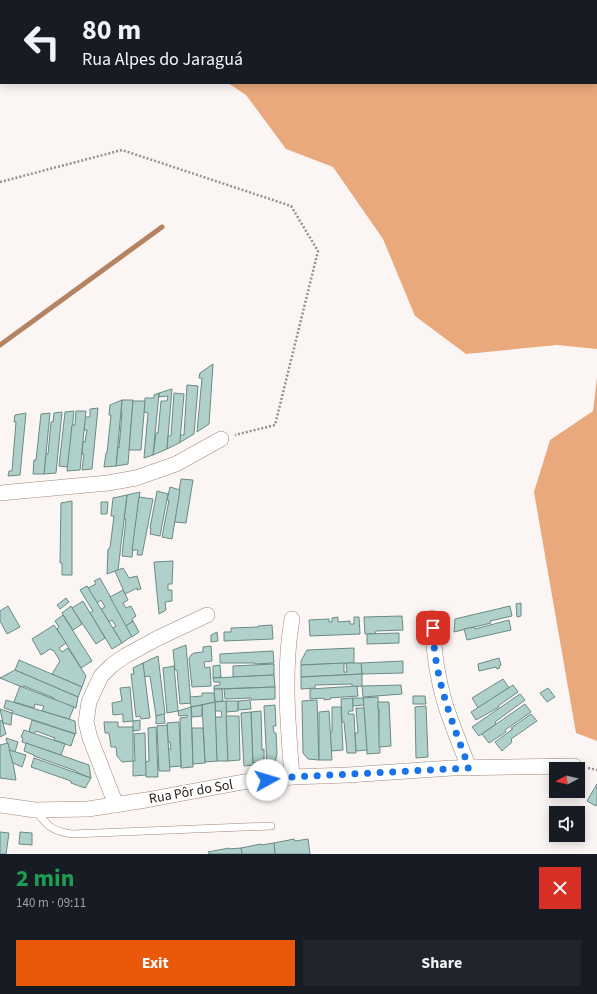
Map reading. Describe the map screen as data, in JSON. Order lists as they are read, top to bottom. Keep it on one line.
{"streets":{"street":["Rua Pôr do Sol"]},"north":"left","page":{"turn":["80 m","Rua Alpes do Jaraguá"],"heading":["2 min","140 m · 09:11"],"buttons":["Exit","Share"]}}
